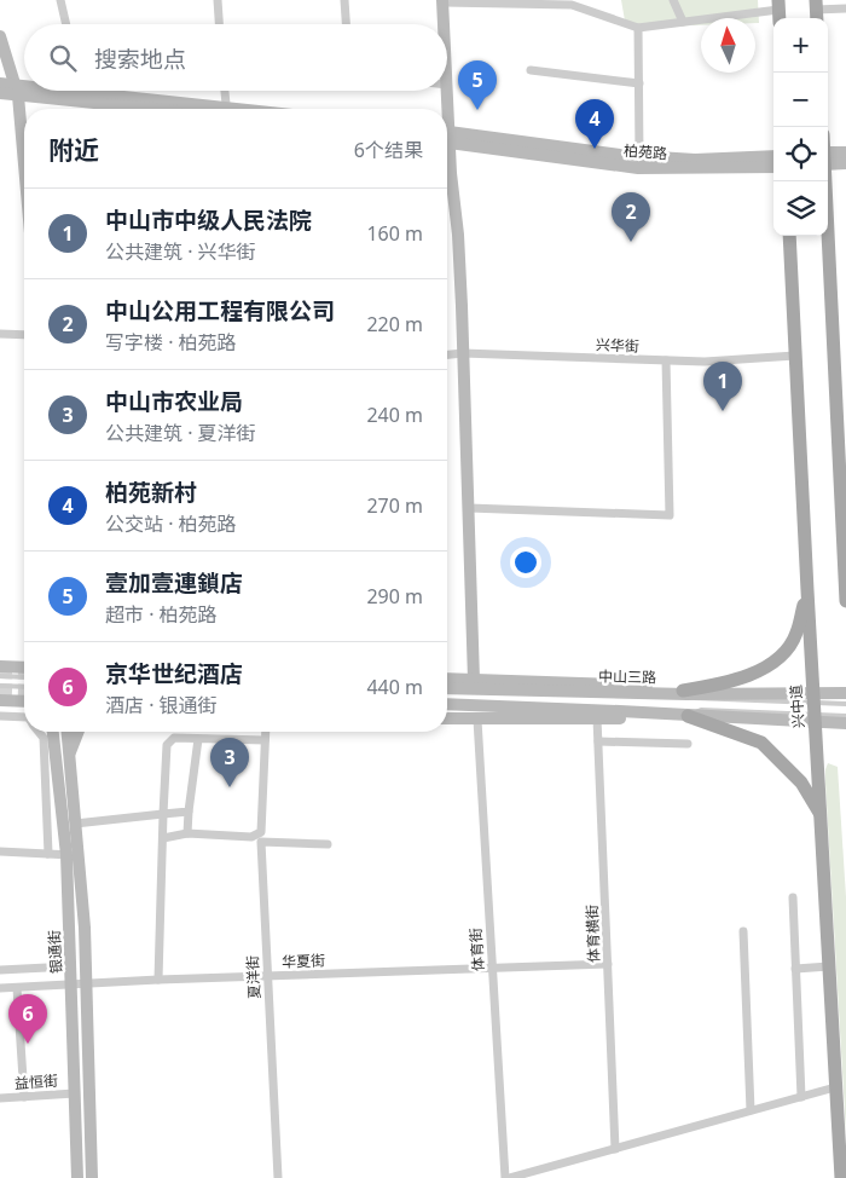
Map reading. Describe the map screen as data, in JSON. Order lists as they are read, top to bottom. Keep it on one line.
{"streets":{"main road":["兴中道"],"street":["柏苑路","兴华街","中山三路","体育横街","体育街","银通街","华夏街","夏洋街","益恒街"]},"crossings":[["兴华街","兴中道"],["中山三路","兴中道"],["中山三路","体育横街"],["中山三路","体育街"],["体育横街","华夏街"],["体育街","华夏街"],["银通街","华夏街"],["银通街","益恒街"],["华夏街","夏洋街"]],"north":"top","page":{"map_buttons":["+","−"],"search":"搜索地点","pins":["5","4","2","1","3","6"],"heading":["附近","6个结果"],"list":[{"mark":"1","name":"中山市中级人民法院","note":"公共建筑 · 兴华街","value":"160 m"},{"mark":"2","name":"中山公用工程有限公司","note":"写字楼 · 柏苑路","value":"220 m"},{"mark":"3","name":"中山市农业局","note":"公共建筑 · 夏洋街","value":"240 m"},{"mark":"4","name":"柏苑新村","note":"公交站 · 柏苑路","value":"270 m"},{"mark":"5","name":"壹加壹連鎖店","note":"超市 · 柏苑路","value":"290 m"},{"mark":"6","name":"京华世纪酒店","note":"酒店 · 银通街","value":"440 m"}]}}
